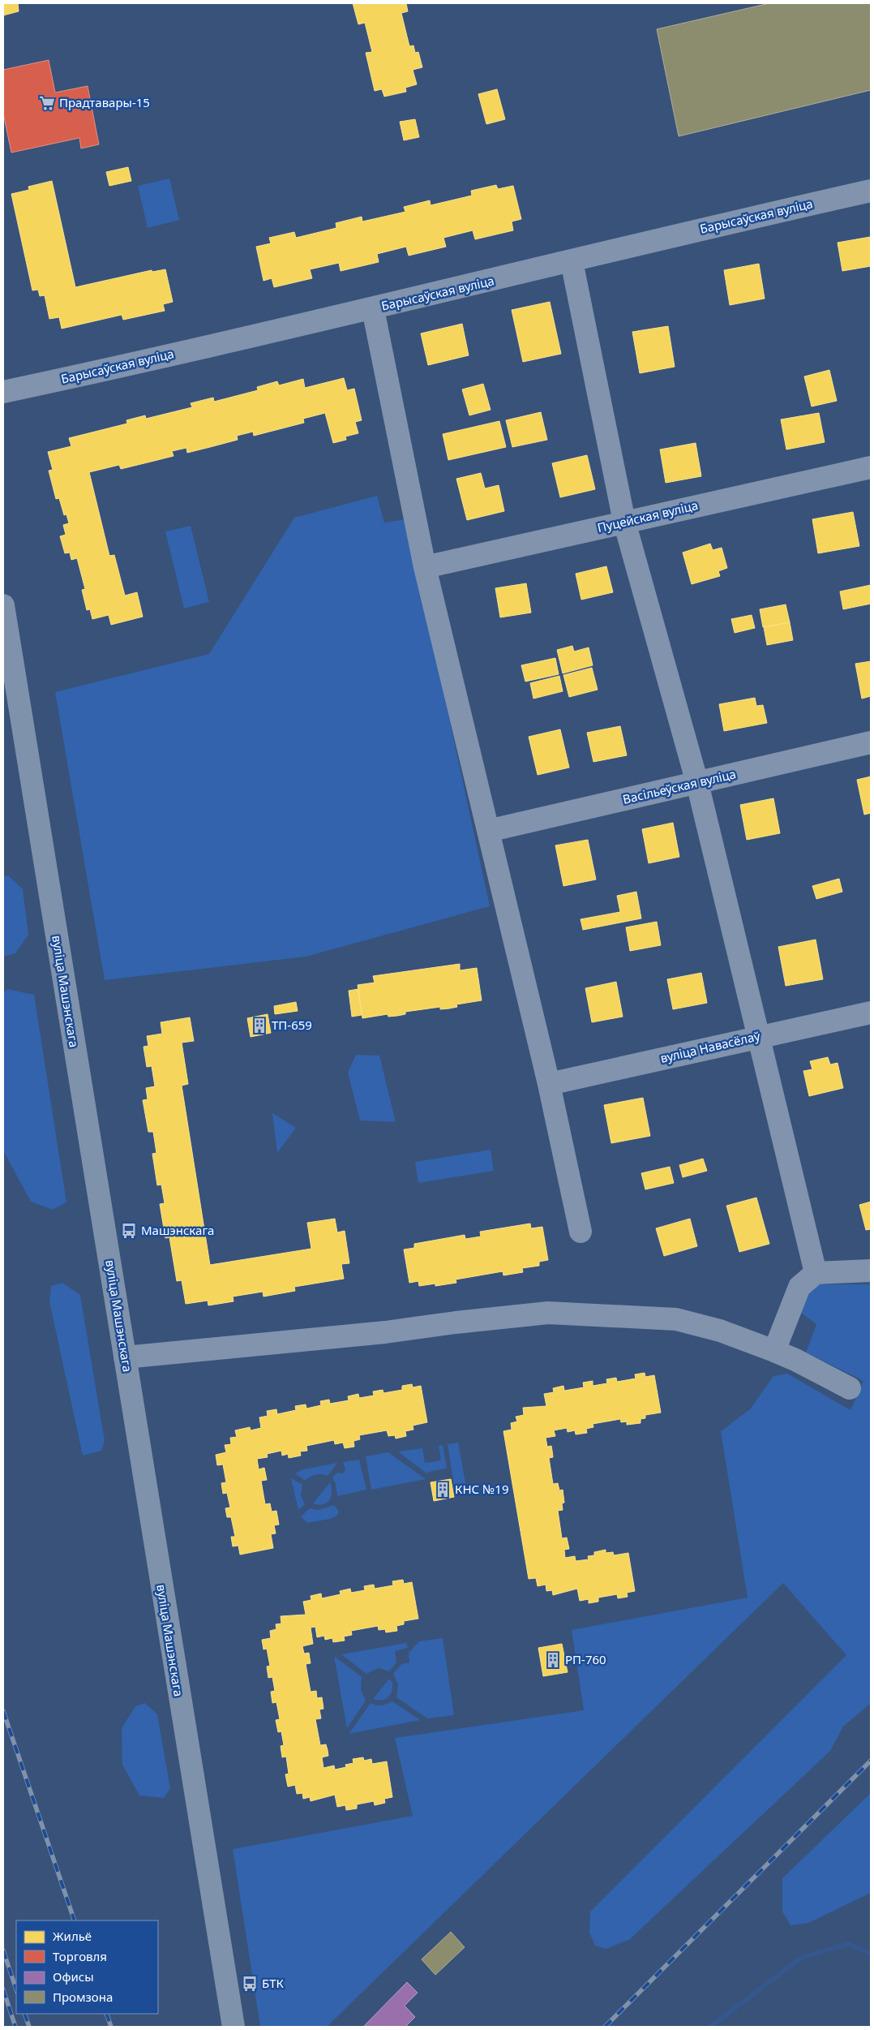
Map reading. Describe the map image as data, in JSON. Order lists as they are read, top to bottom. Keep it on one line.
{"streets":{"main road":["вуліца Машэнскага"],"street":["Барысаўская вуліца","Пуцейская вуліца","Васільеўская вуліца","вуліца Навасёлаў"]},"places":{"supermarket":["Прадтавары-15"],"building":["ТП-659","КНС №19","РП-760"],"bus stop":["Машэнскага","БТК"]},"legend":["Жильё","Торговля","Офисы","Промзона"]}
